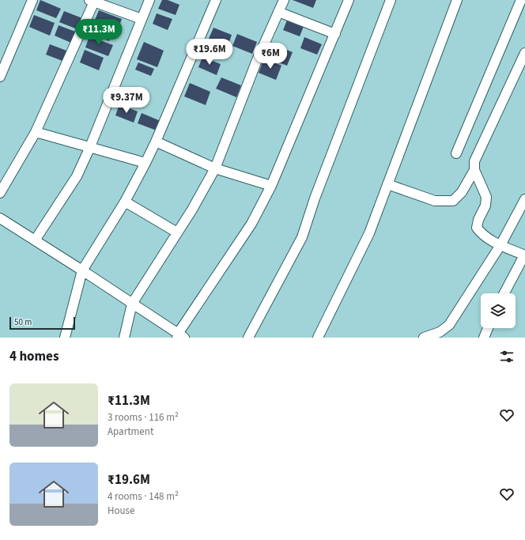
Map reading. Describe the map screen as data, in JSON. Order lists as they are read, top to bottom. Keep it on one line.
{"scale_bar":"50 m","page":{"price":["₹11.3M","₹19.6M","₹6M","₹9.37M"],"scale":"50 m","heading":"4 homes","list":[{"name":"₹11.3M","note":"3 rooms · 116 m² · Apartment"},{"name":"₹19.6M","note":"4 rooms · 148 m² · House"}]}}
